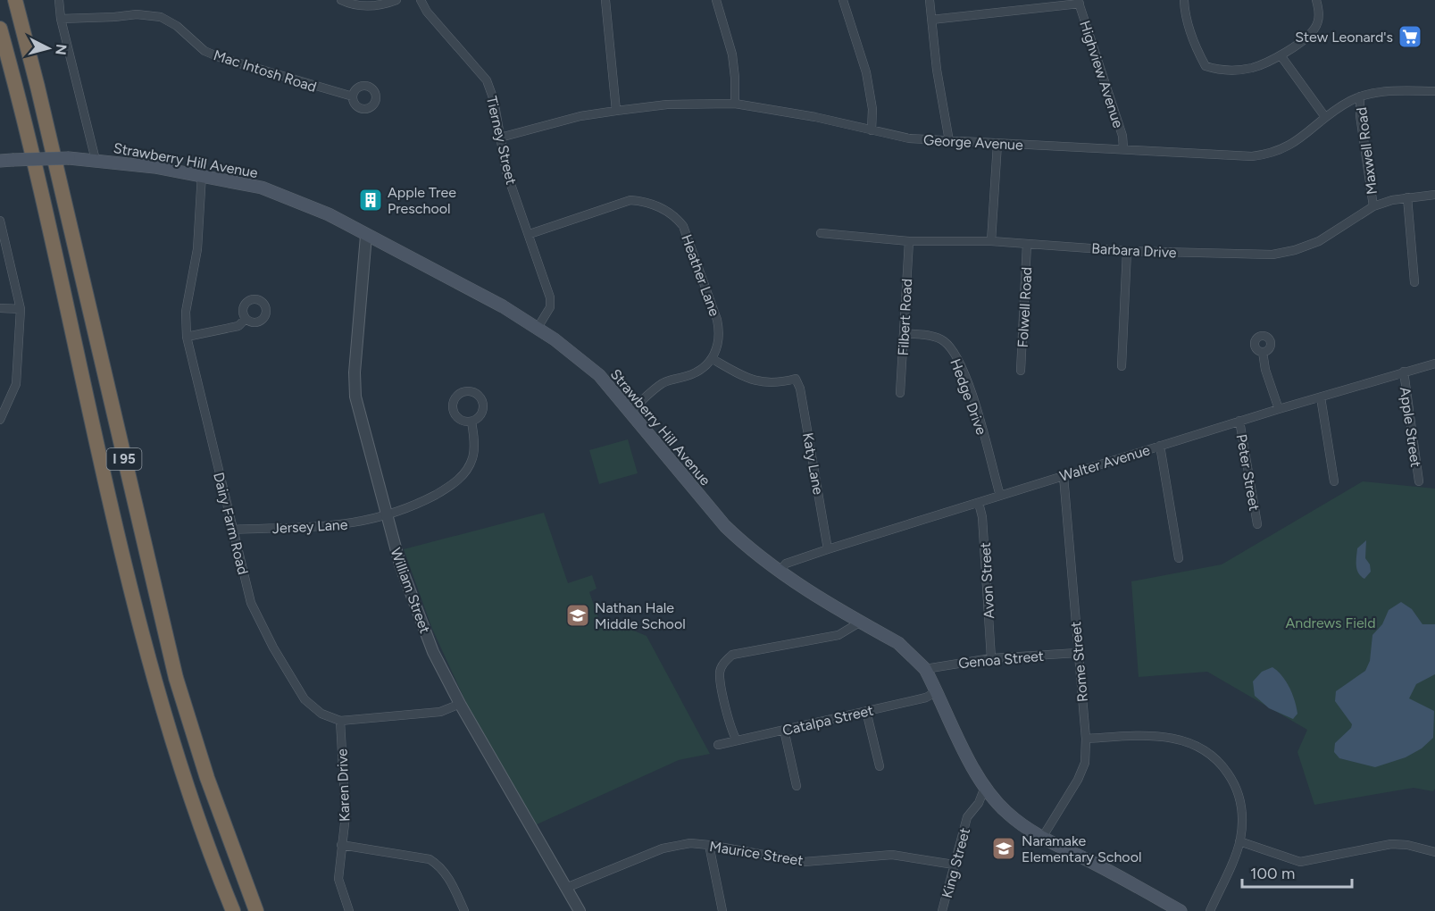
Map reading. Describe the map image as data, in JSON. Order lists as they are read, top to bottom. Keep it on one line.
{"streets":{"highway":["I 95"],"main road":["Strawberry Hill Avenue"],"street":["Mac Intosh Road","Highview Avenue","Tierney Street","George Avenue","Maxwell Road","Barbara Drive","Heather Lane","Folwell Road","Filbert Road","Hedge Drive","Apple Street","Walter Avenue","Katy Lane","Peter Street","Dairy Farm Road","Jersey Lane","Avon Street","William Street","Genoa Street","Rome Street","Catalpa Street","Karen Drive","Maurice Street","King Street"]},"crossings":[["Highview Avenue","George Avenue"],["Tierney Street","George Avenue"],["Tierney Street","Strawberry Hill Avenue"],["Tierney Street","Heather Lane"],["George Avenue","Maxwell Road"],["Maxwell Road","Barbara Drive"],["Strawberry Hill Avenue","Walter Avenue"],["Strawberry Hill Avenue","Dairy Farm Road"],["Strawberry Hill Avenue","William Street"],["Strawberry Hill Avenue","Genoa Street"],["Strawberry Hill Avenue","Rome Street"],["Strawberry Hill Avenue","Catalpa Street"],["Strawberry Hill Avenue","King Street"],["Barbara Drive","Folwell Road"],["Barbara Drive","Filbert Road"],["Heather Lane","Katy Lane"],["Filbert Road","Hedge Drive"],["Hedge Drive","Walter Avenue"],["Apple Street","Walter Avenue"],["Walter Avenue","Katy Lane"],["Walter Avenue","Peter Street"],["Walter Avenue","Avon Street"],["Walter Avenue","Rome Street"],["Dairy Farm Road","Jersey Lane"],["Dairy Farm Road","Karen Drive"],["Jersey Lane","William Street"],["Avon Street","Genoa Street"],["William Street","Maurice Street"],["Genoa Street","Rome Street"],["Maurice Street","King Street"]],"parks":["Andrews Field"],"places":{"supermarket":["Stew Leonard's"],"building":["Apple Tree Preschool"],"school or university":["Nathan Hale Middle School","Naramake Elementary School"]},"scale_bar":"100 m","north":"right"}
